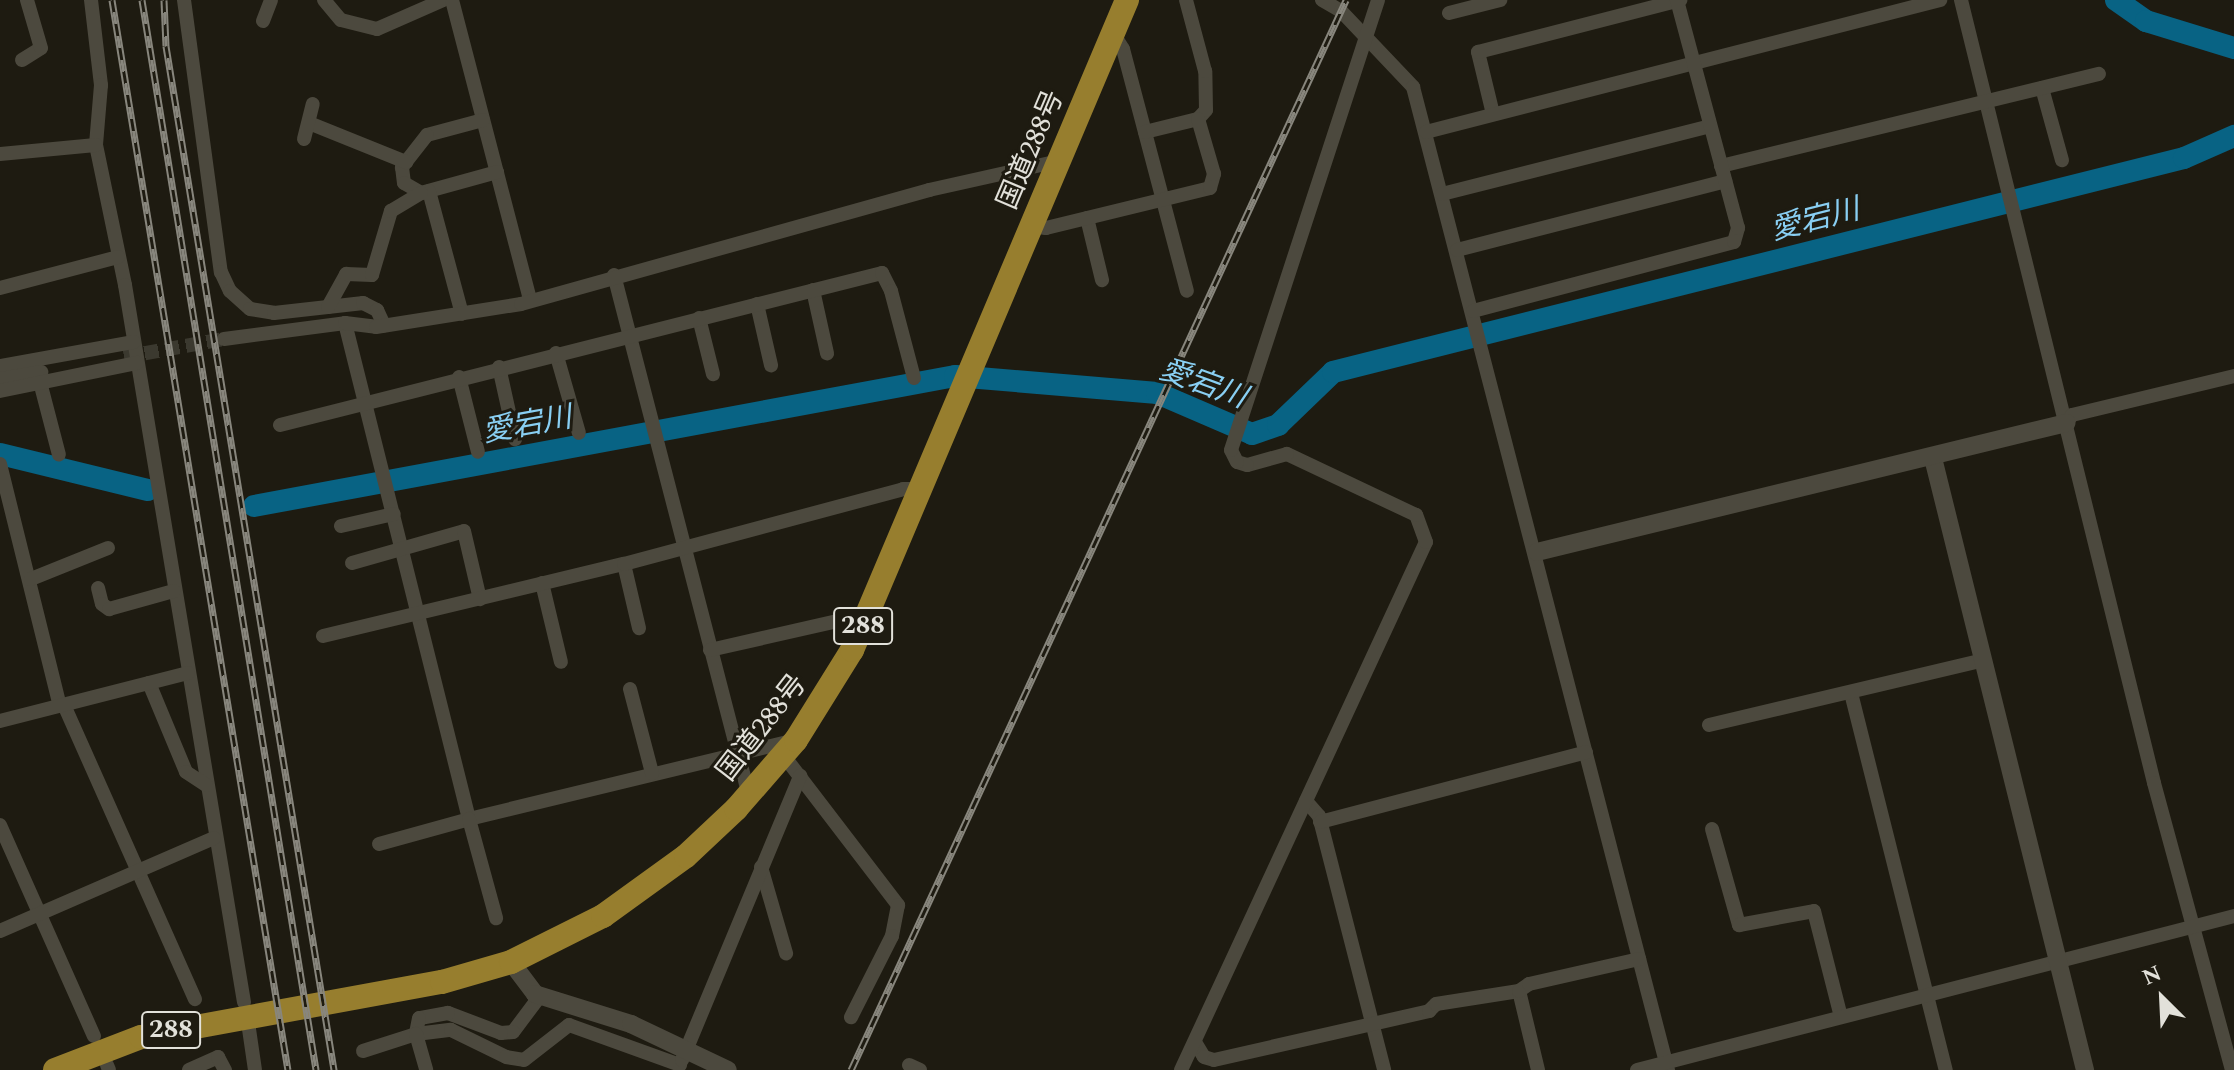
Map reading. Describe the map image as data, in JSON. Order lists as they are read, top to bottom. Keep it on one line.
{"streets":{"highway":["国道288号","288"]},"water":["愛宕川"],"north":"top left"}
